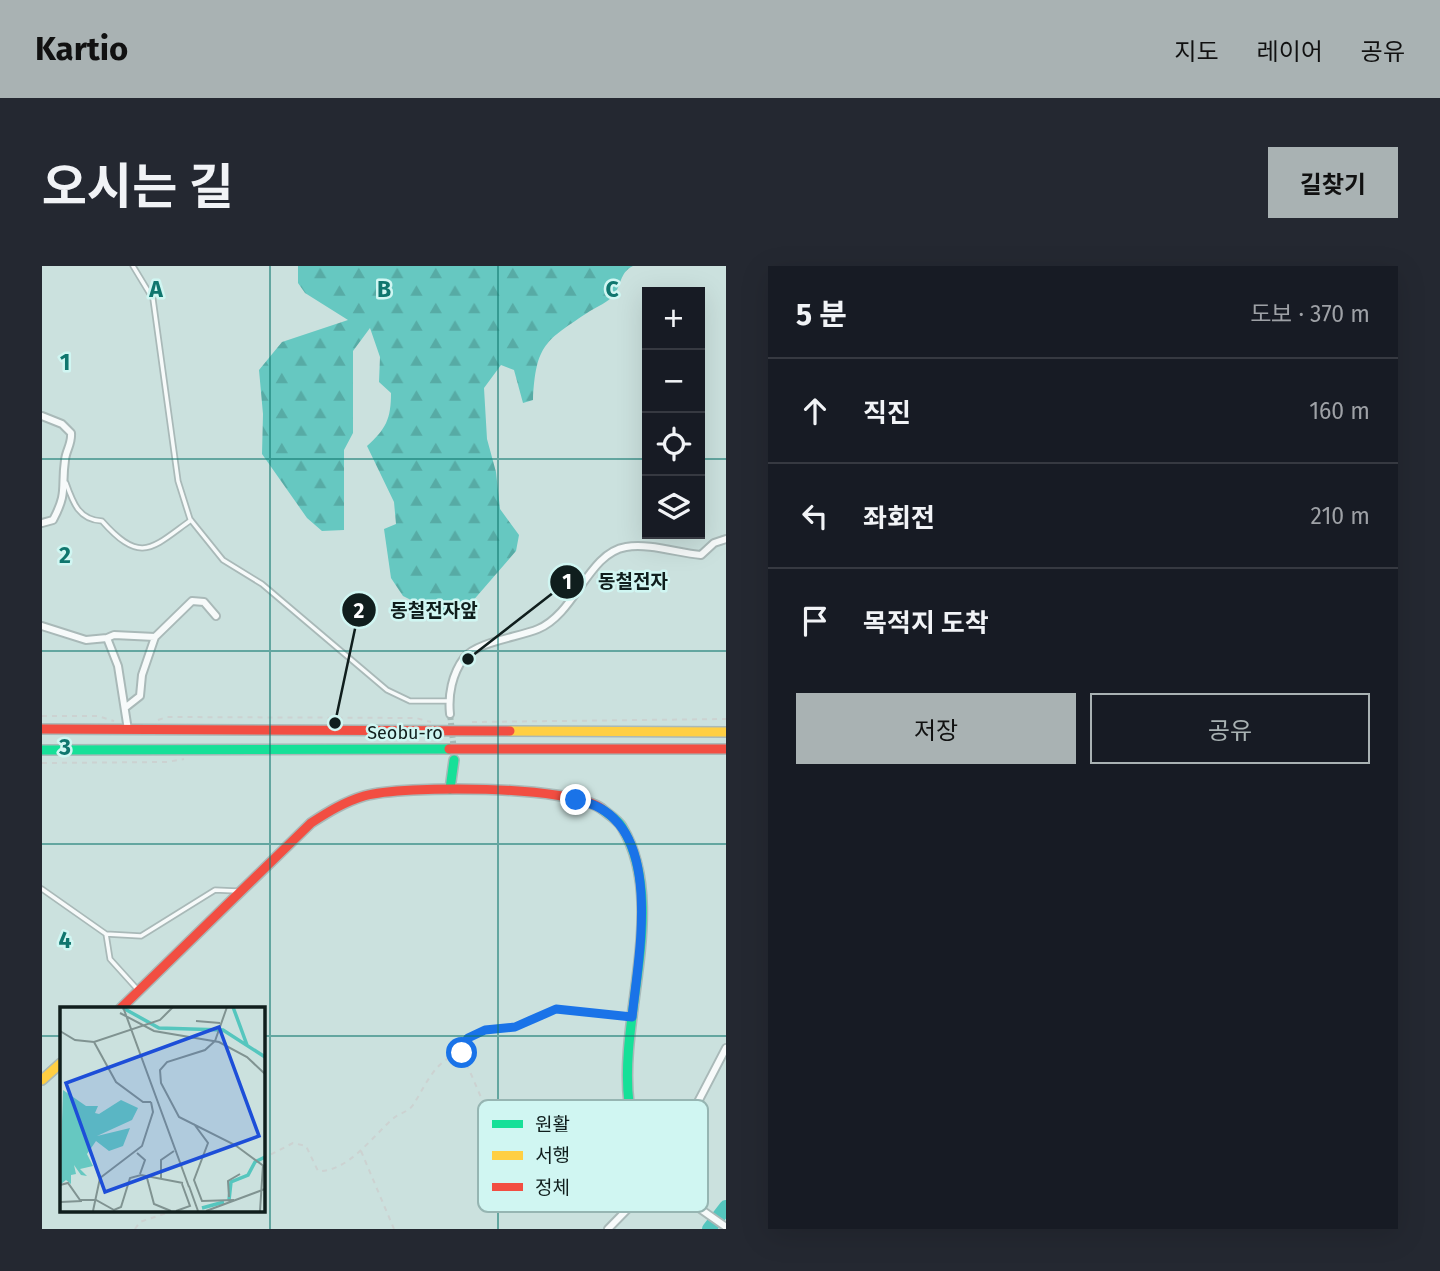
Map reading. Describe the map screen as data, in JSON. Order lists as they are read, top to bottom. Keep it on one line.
{"streets":{"main road":["Seobu-ro"]},"places":["동철전자","동철전자앞"],"legend":["원활","서행","정체"],"page":{"header":"Kartio","nav":["지도","레이어","공유"],"title":"오시는 길","buttons":["길찾기",["저장","공유"]],"heading":["5 분","도보 · 370 m"],"map_buttons":["+","−"],"list":[["직진","160 m"],["좌회전","210 m"],"목적지 도착"]},"grid":{"columns":["A","B","C"],"rows":["1","2","3","4"]}}
